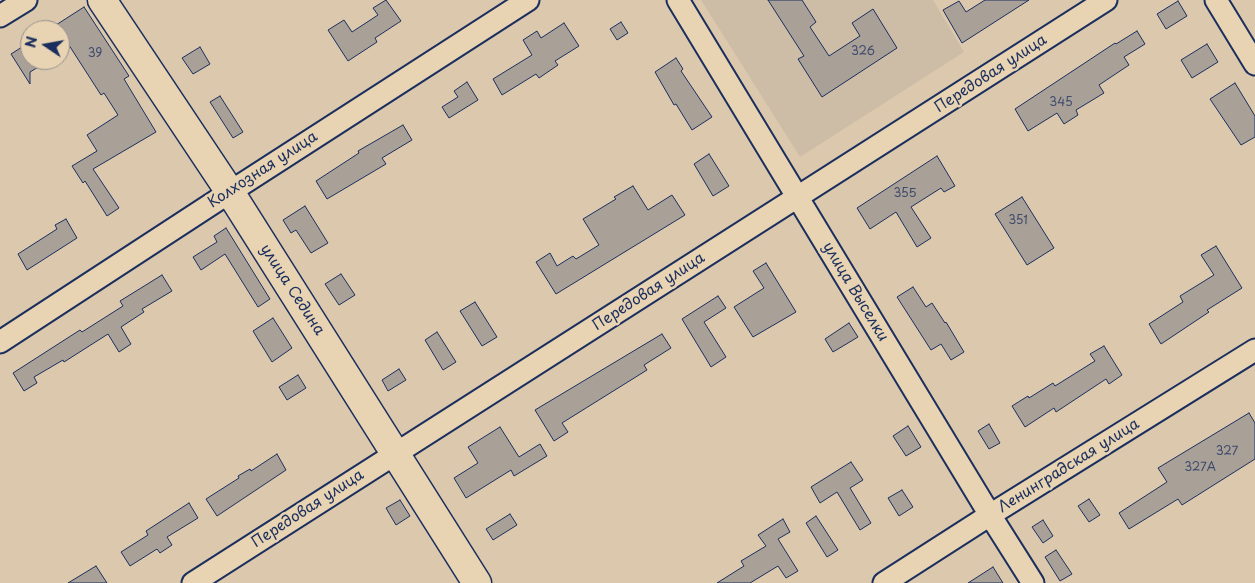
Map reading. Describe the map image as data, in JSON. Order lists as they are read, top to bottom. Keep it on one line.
{"streets":{"main road":["улица Седина"],"street":["Передовая улица","Колхозная улица","улица Выселки","Ленинградская улица"]},"crossings":[["Передовая улица","улица Седина"],["Передовая улица","улица Выселки"],["Колхозная улица","улица Седина"],["улица Выселки","Ленинградская улица"]],"house_numbers":["326","39","345","355","351","327","327А"],"north":"left"}
